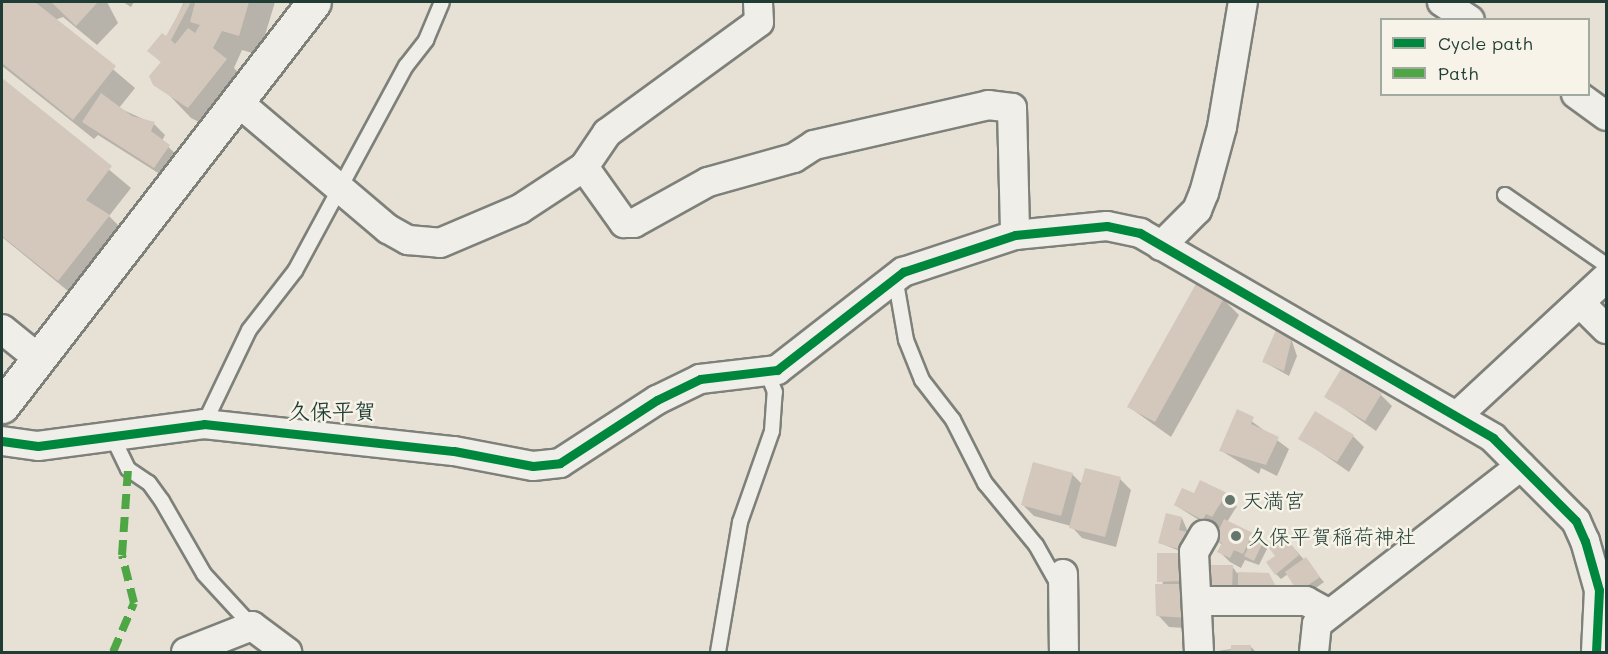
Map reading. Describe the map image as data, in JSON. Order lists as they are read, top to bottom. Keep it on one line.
{"districts":["久保平賀"],"places":["天満宮","久保平賀稲荷神社"],"legend":["Cycle path","Path"]}
